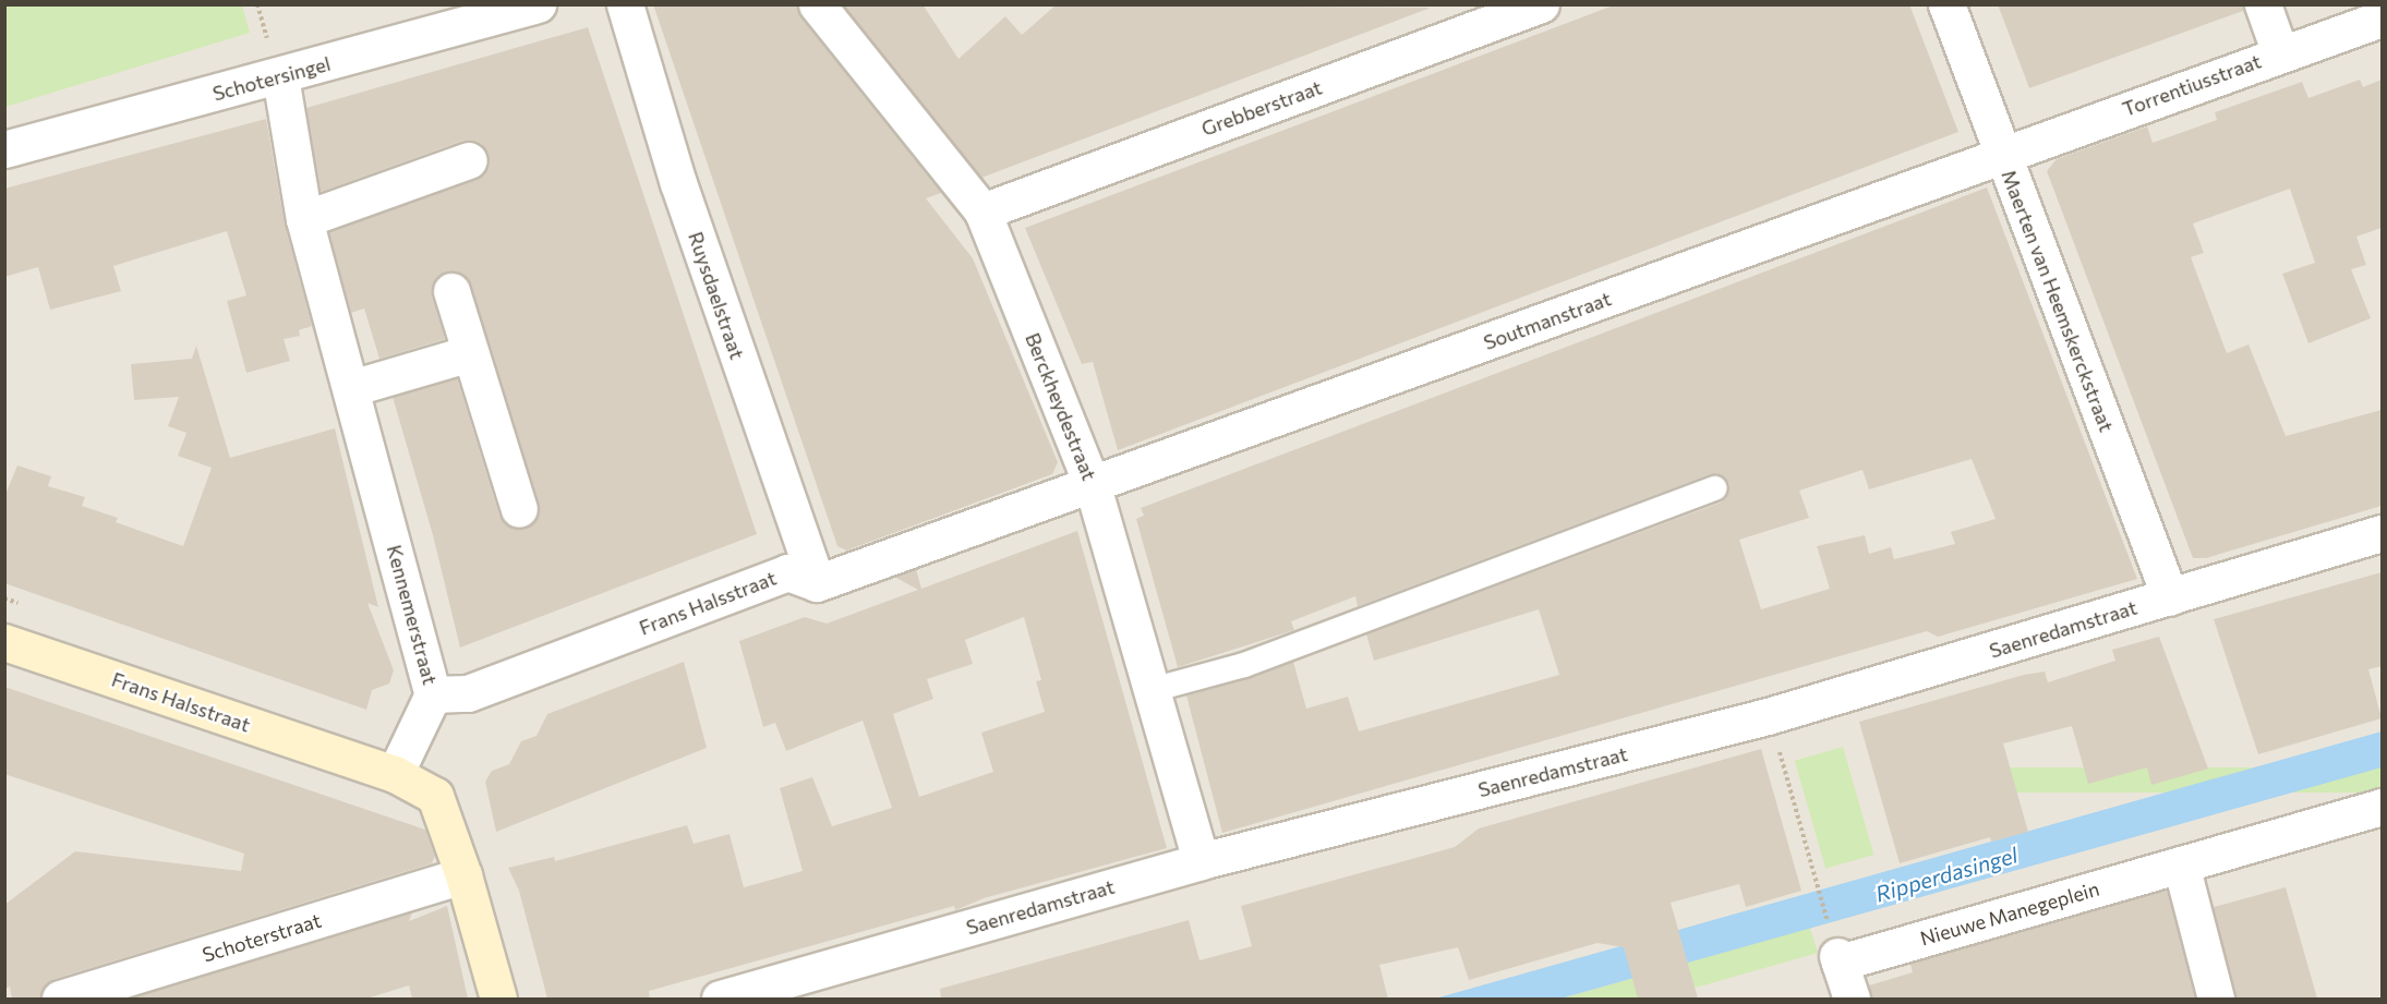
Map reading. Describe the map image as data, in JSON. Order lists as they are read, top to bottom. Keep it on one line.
{"streets":{"main road":["Frans Halsstraat"],"street":["Schotersingel","Torrentiusstraat","Grebberstraat","Ruysdaelstraat","Maerten van Heemskerckstraat","Soutmanstraat","Berckheydestraat","Kennemerstraat","Saenredamstraat","Nieuwe Manegeplein","Schoterstraat"]},"crossings":[["Schotersingel","Kennemerstraat"],["Torrentiusstraat","Maerten van Heemskerckstraat"],["Torrentiusstraat","Soutmanstraat"],["Grebberstraat","Berckheydestraat"],["Ruysdaelstraat","Frans Halsstraat"],["Maerten van Heemskerckstraat","Soutmanstraat"],["Maerten van Heemskerckstraat","Saenredamstraat"],["Soutmanstraat","Berckheydestraat"],["Berckheydestraat","Saenredamstraat"],["Frans Halsstraat","Kennemerstraat"]],"water":["Ripperdasingel"]}
